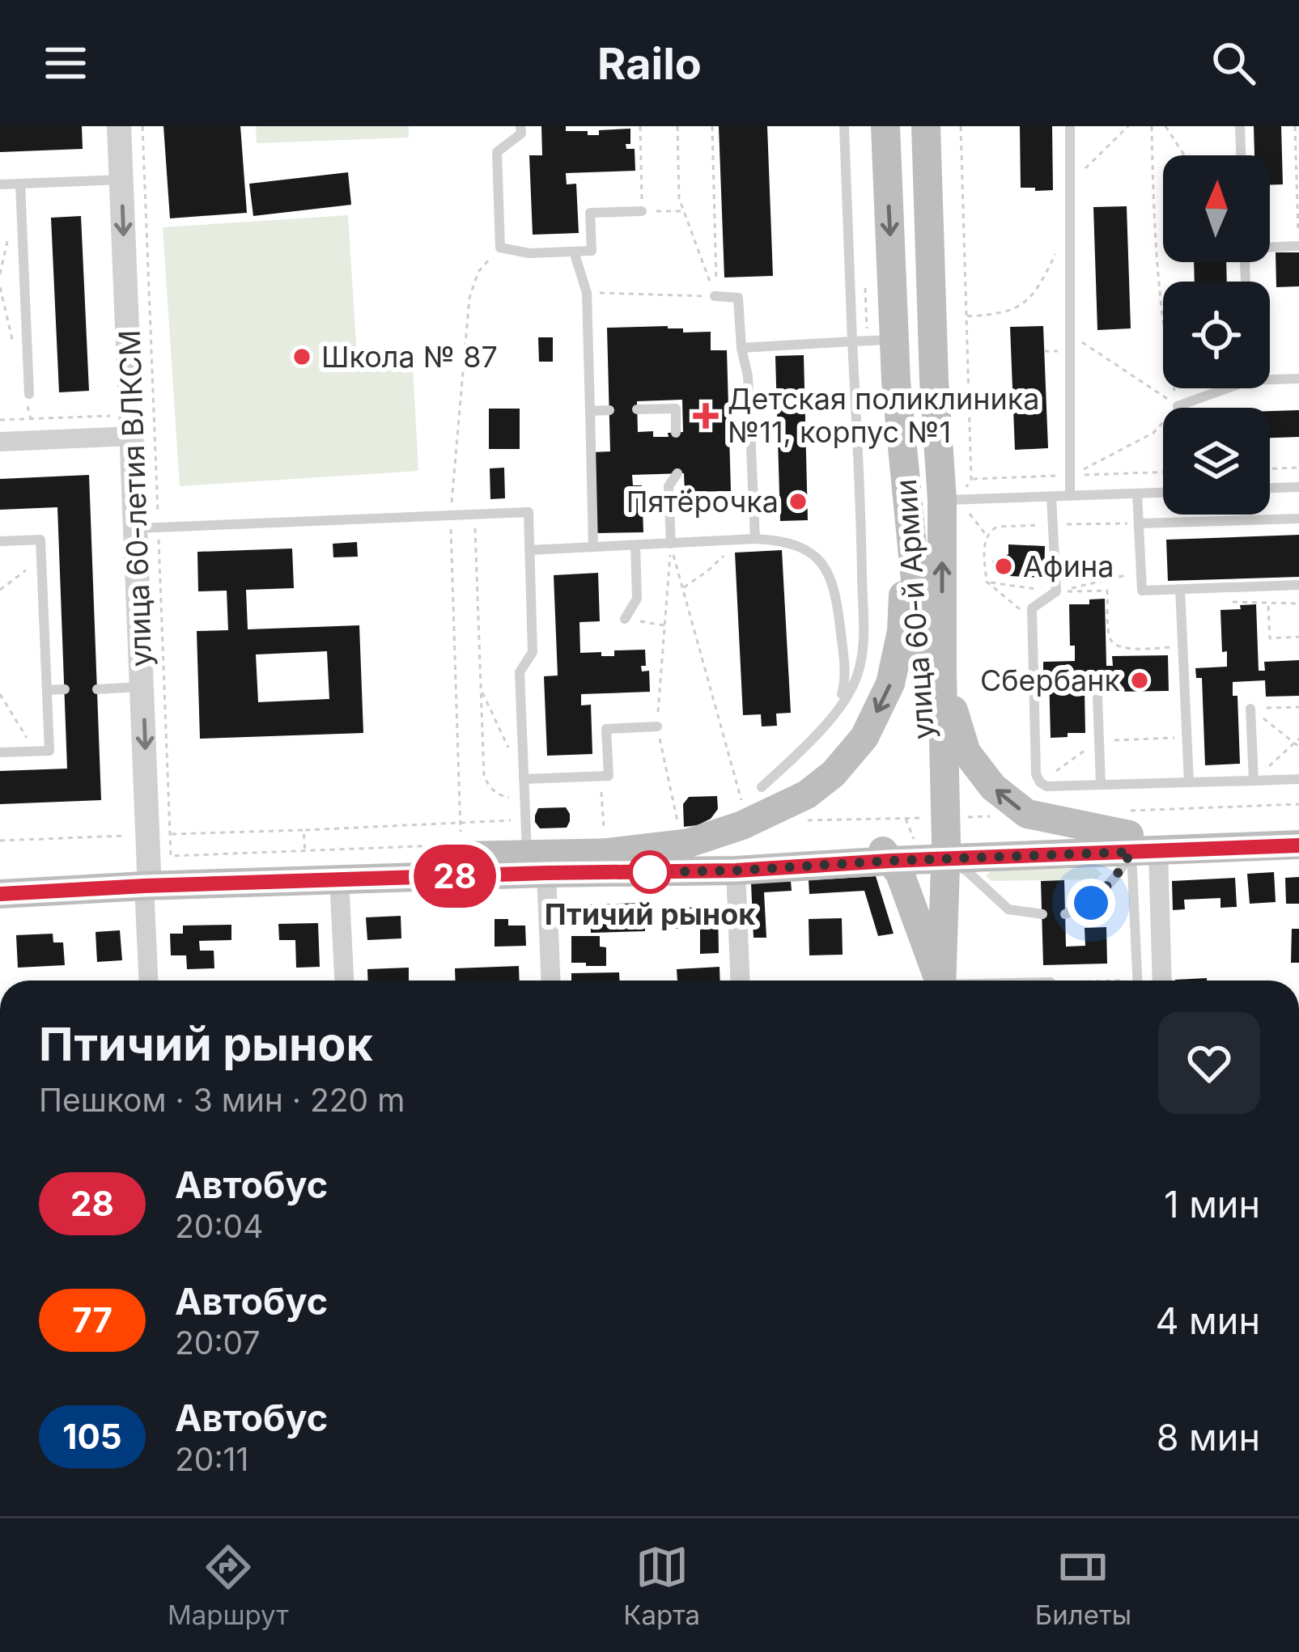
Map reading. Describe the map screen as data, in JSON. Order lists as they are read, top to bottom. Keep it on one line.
{"streets":{"main road":["улица 60-й Армии"],"street":["улица 60-летия ВЛКСМ"]},"one_way":["улица 60-летия ВЛКСМ"],"places":{"other":["Школа № 87","Пятёрочка","Афина","Сбербанк","Птичий рынок"],"health":["Детская поликлиника №11, корпус №1"]},"lines":["bus line 28"],"north":"top","page":{"header":"Railo","on_map":"28","heading":["Птичий рынок","Пешком · 3 мин · 220 m"],"list":[{"mark":"28","name":"Автобус","note":"20:04","value":"1 мин"},{"mark":"77","name":"Автобус","note":"20:07","value":"4 мин"},{"mark":"105","name":"Автобус","note":"20:11","value":"8 мин"}],"tabs":["Маршрут","Карта","Билеты"]}}
